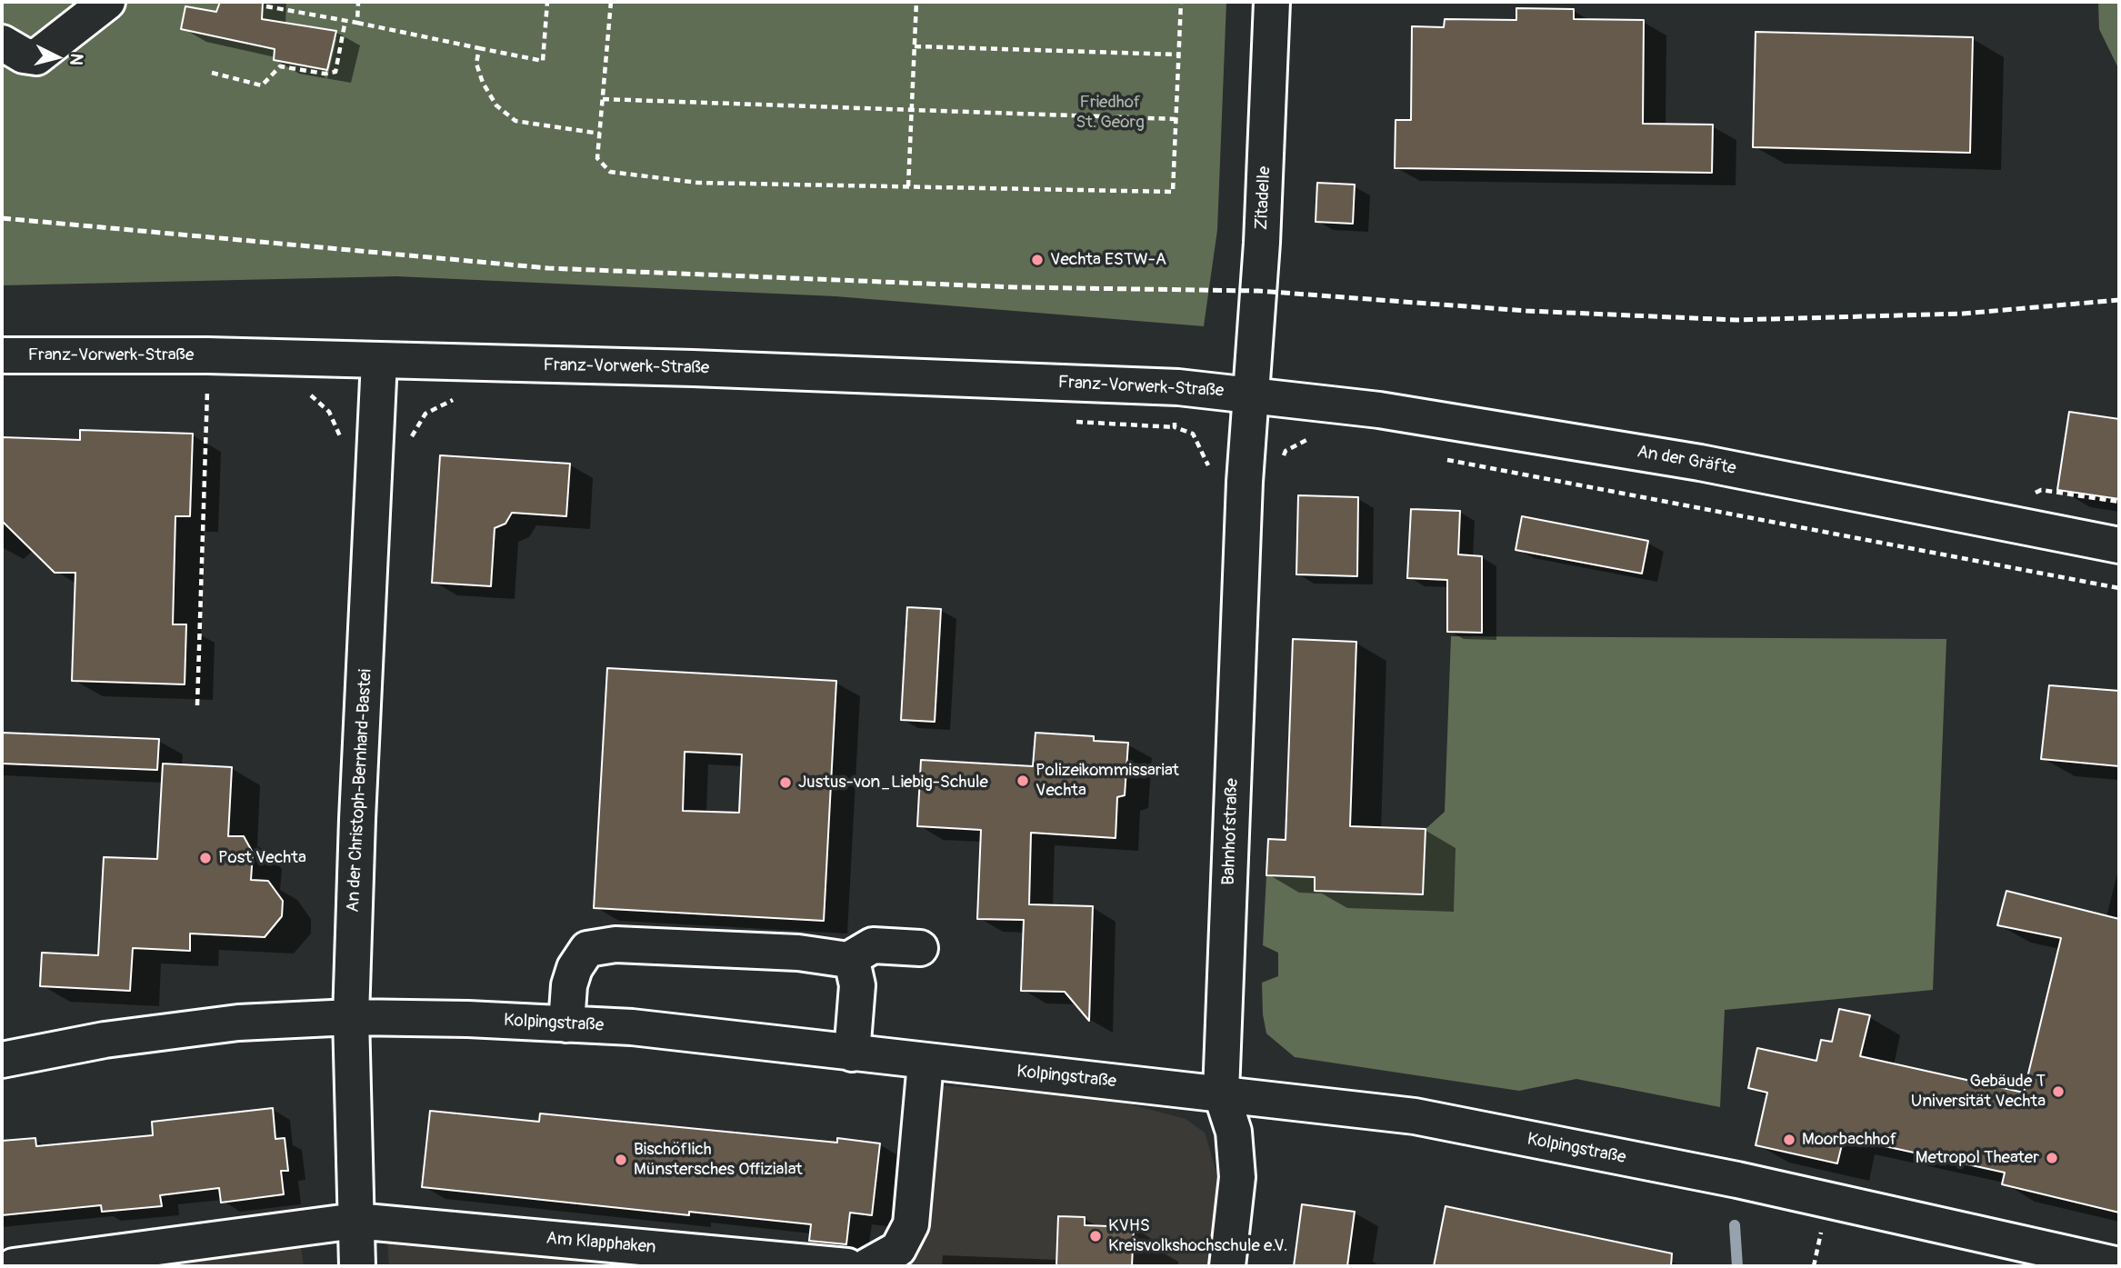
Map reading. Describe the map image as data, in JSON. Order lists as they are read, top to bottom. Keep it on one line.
{"streets":{"street":["Zitadelle","Franz-Vorwerk-Straße","An der Gräfte","An der Christoph-Bernhard-Bastei","Bahnhofstraße","Kolpingstraße","Am Klapphaken"]},"crossings":[["Zitadelle","Franz-Vorwerk-Straße"],["Zitadelle","An der Gräfte"],["Zitadelle","Bahnhofstraße"],["Franz-Vorwerk-Straße","An der Gräfte"],["Franz-Vorwerk-Straße","An der Christoph-Bernhard-Bastei"],["Franz-Vorwerk-Straße","Bahnhofstraße"],["An der Gräfte","Bahnhofstraße"],["An der Christoph-Bernhard-Bastei","Kolpingstraße"],["An der Christoph-Bernhard-Bastei","Am Klapphaken"],["Bahnhofstraße","Kolpingstraße"]],"parks":["Friedhof St. Georg"],"places":["Vechta ESTW-A","Polizeikommissariat Vechta","Justus-von_Liebig-Schule","Post Vechta","Gebäude T Universität Vechta","Moorbachhof","Metropol Theater","Bischöflich Münstersches Offizialat","KVHS Kreisvolkshochschule e.V."],"north":"right"}
